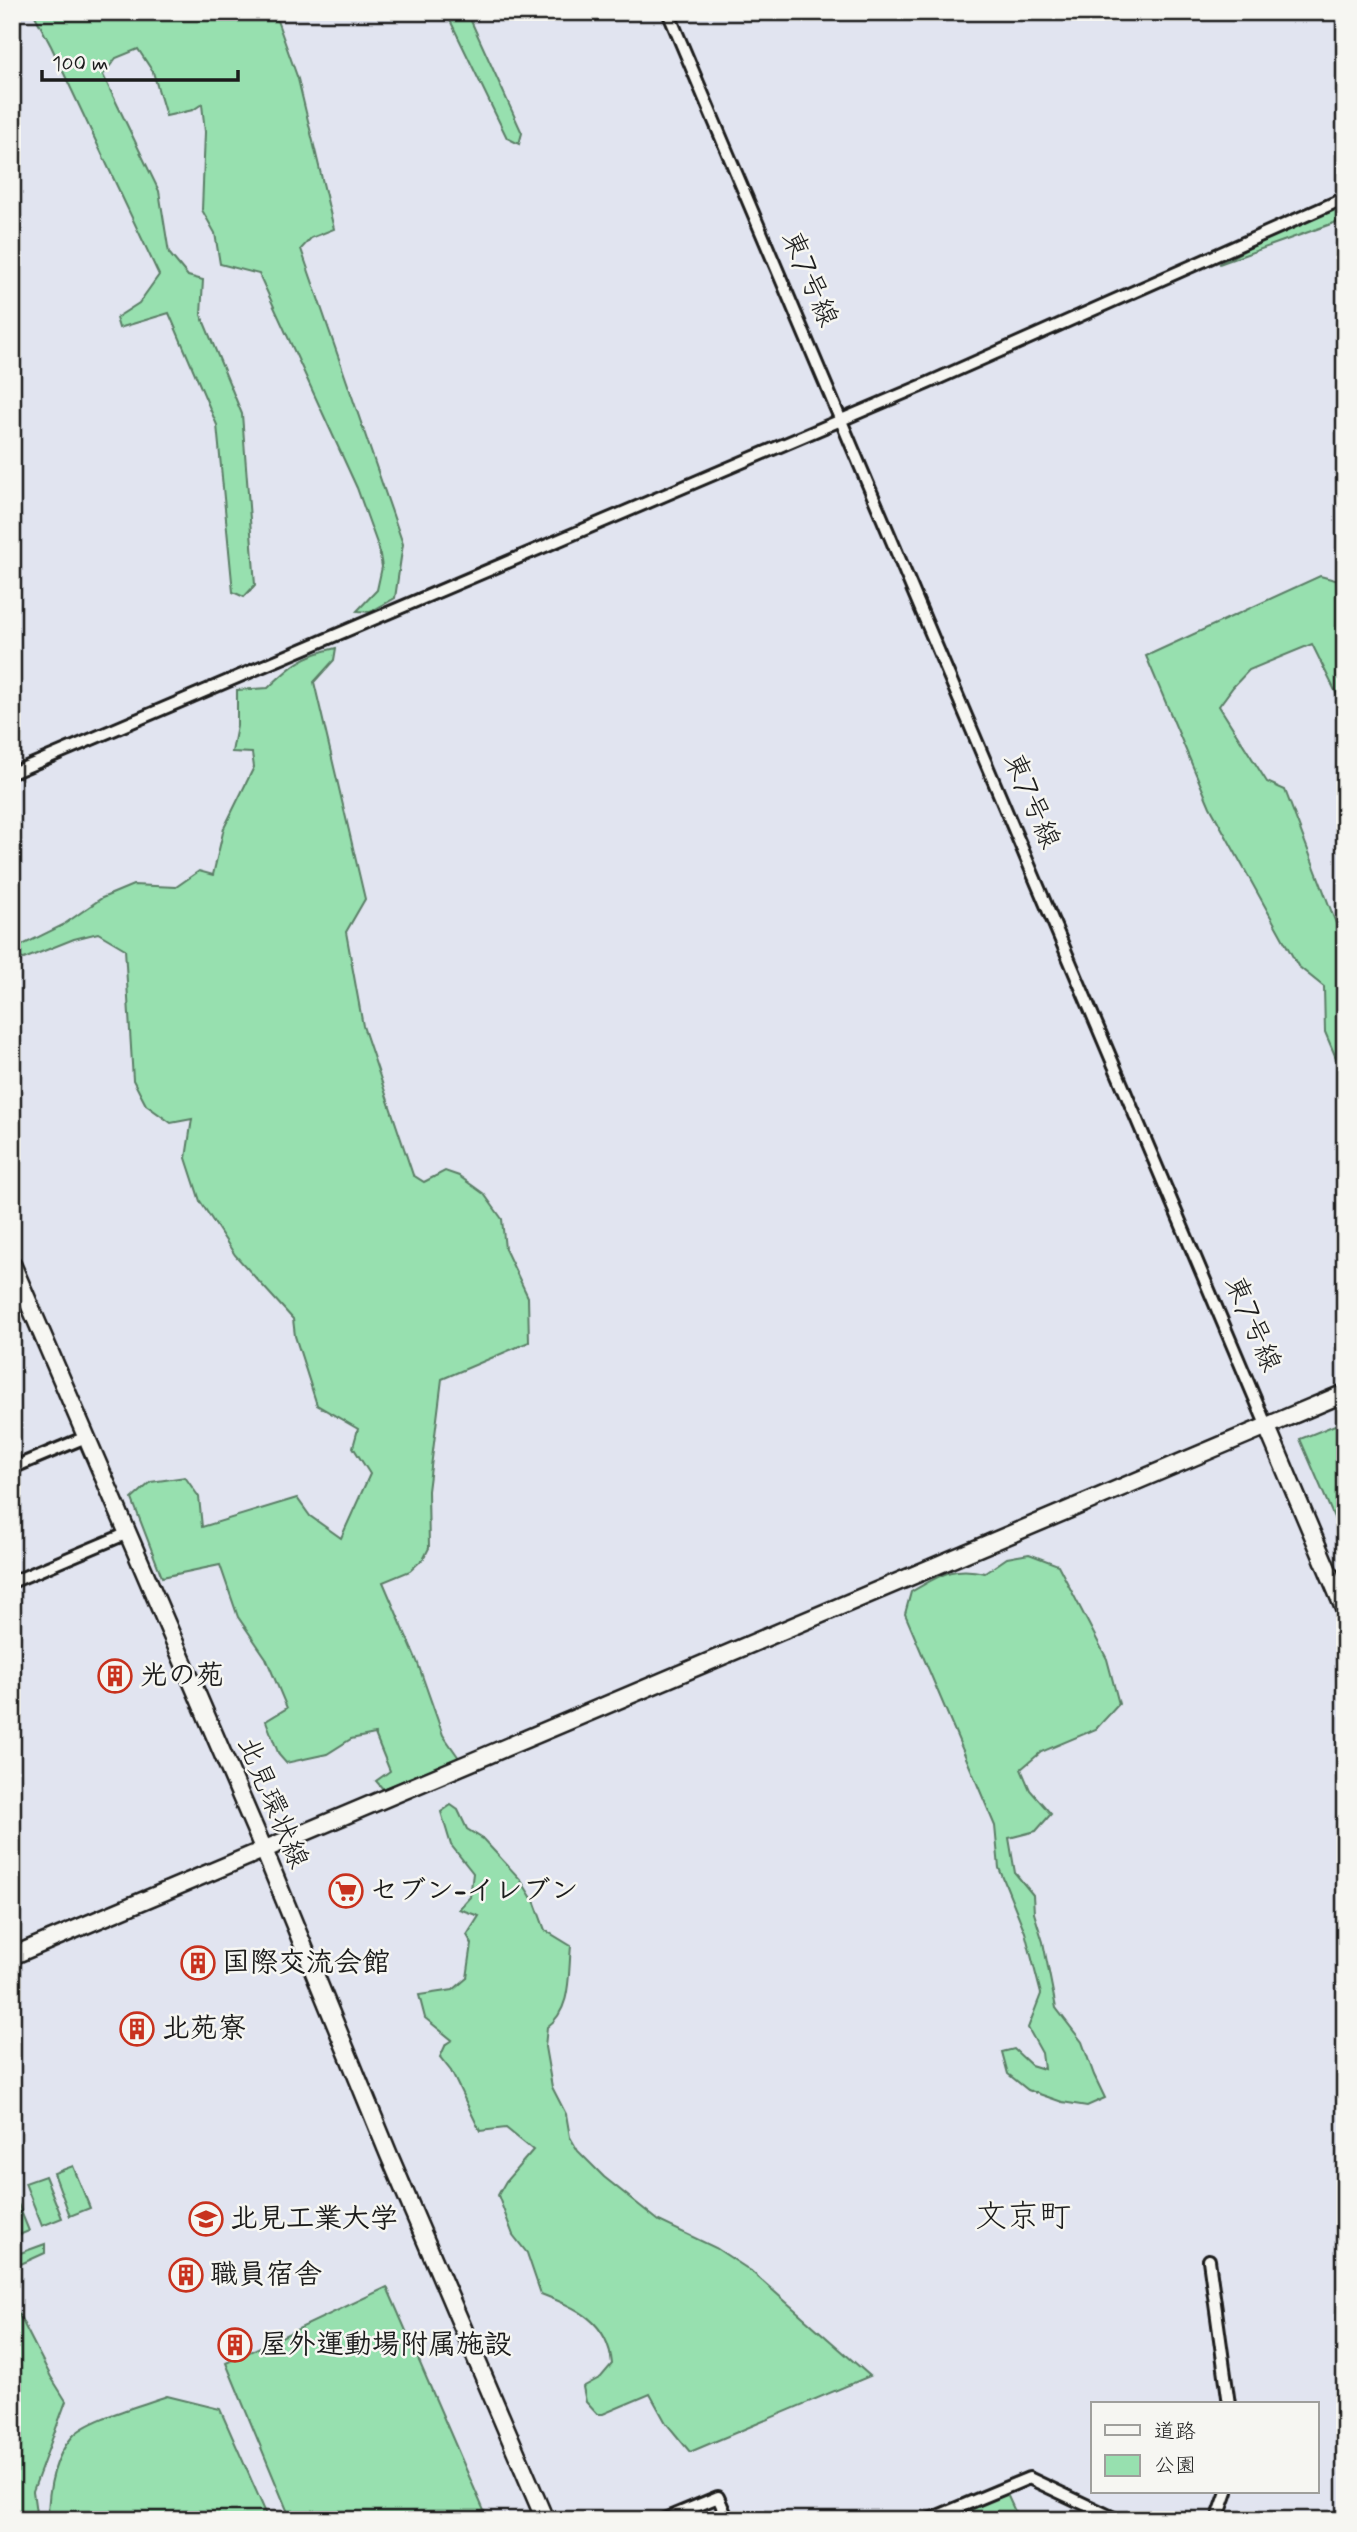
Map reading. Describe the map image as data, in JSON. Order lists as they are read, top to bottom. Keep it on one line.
{"streets":{"street":["東7号線","北見環状線"]},"districts":["文京町"],"places":{"building":["光の苑","国際交流会館","北苑寮","職員宿舎","屋外運動場附属施設"],"supermarket":["セブン-イレブン"],"school or university":["北見工業大学"]},"legend":["道路","公園"],"scale_bar":"100 m"}
